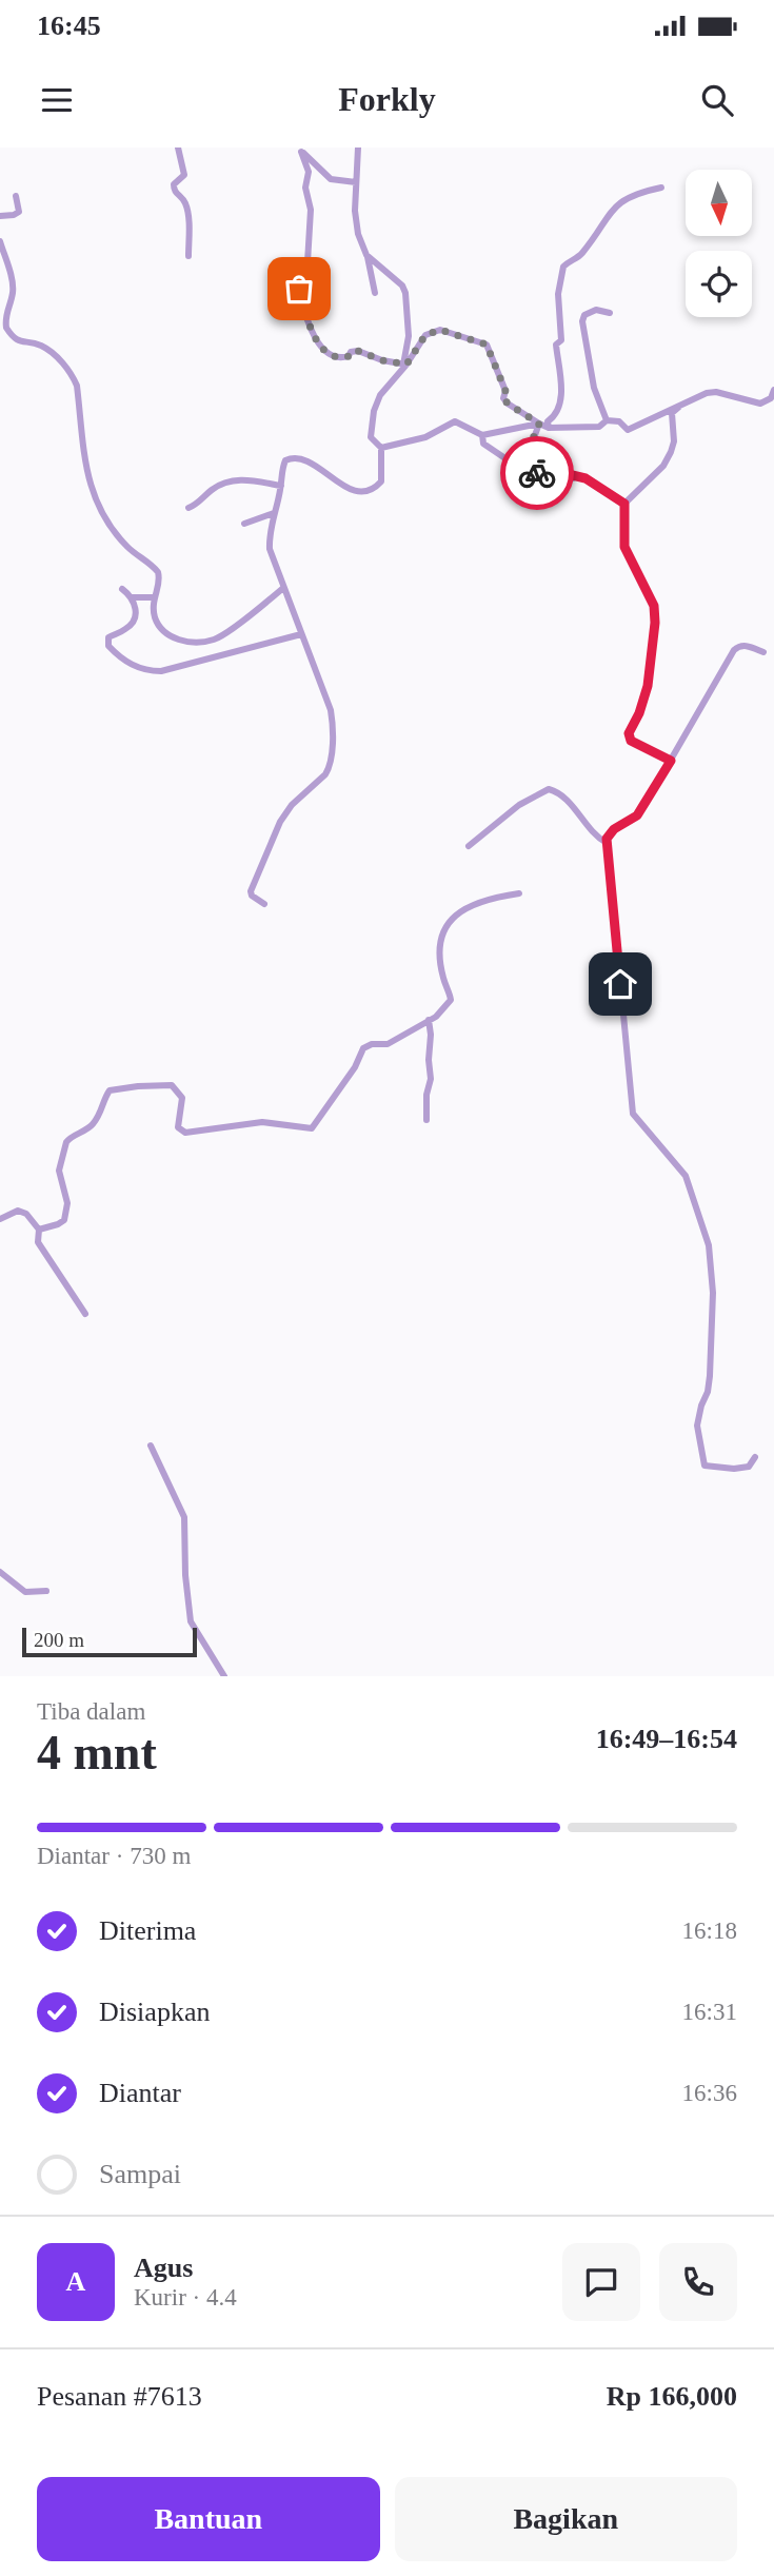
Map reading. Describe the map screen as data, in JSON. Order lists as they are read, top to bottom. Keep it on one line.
{"scale_bar":"200 m","north":"bottom","page":{"status":"16:45","header":"Forkly","scale":"200 m","heading":["4 mnt","Tiba dalam","16:49–16:54"],"panel":["Agus","Kurir · 4.4","Pesanan #7613","Rp 166,000"],"bar":"Diantar · 730 m","list":[["Diterima","16:18"],["Disiapkan","16:31"],["Diantar","16:36"],"Sampai"],"round":"A","buttons":["Bantuan","Bagikan"]}}
